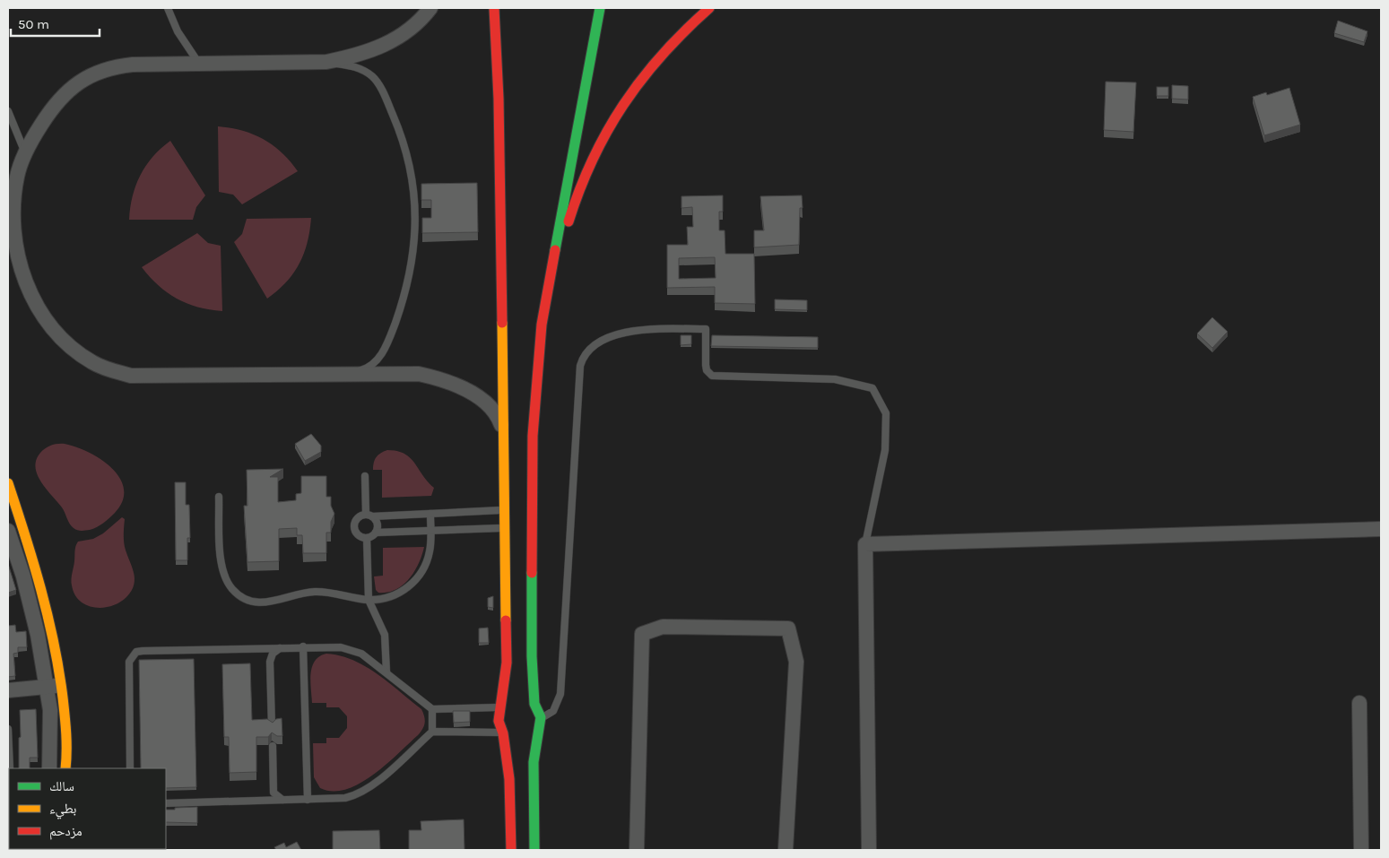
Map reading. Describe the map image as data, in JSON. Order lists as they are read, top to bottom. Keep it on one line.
{"legend":["سالك","بطيء","مزدحم"],"scale_bar":"50 m"}
